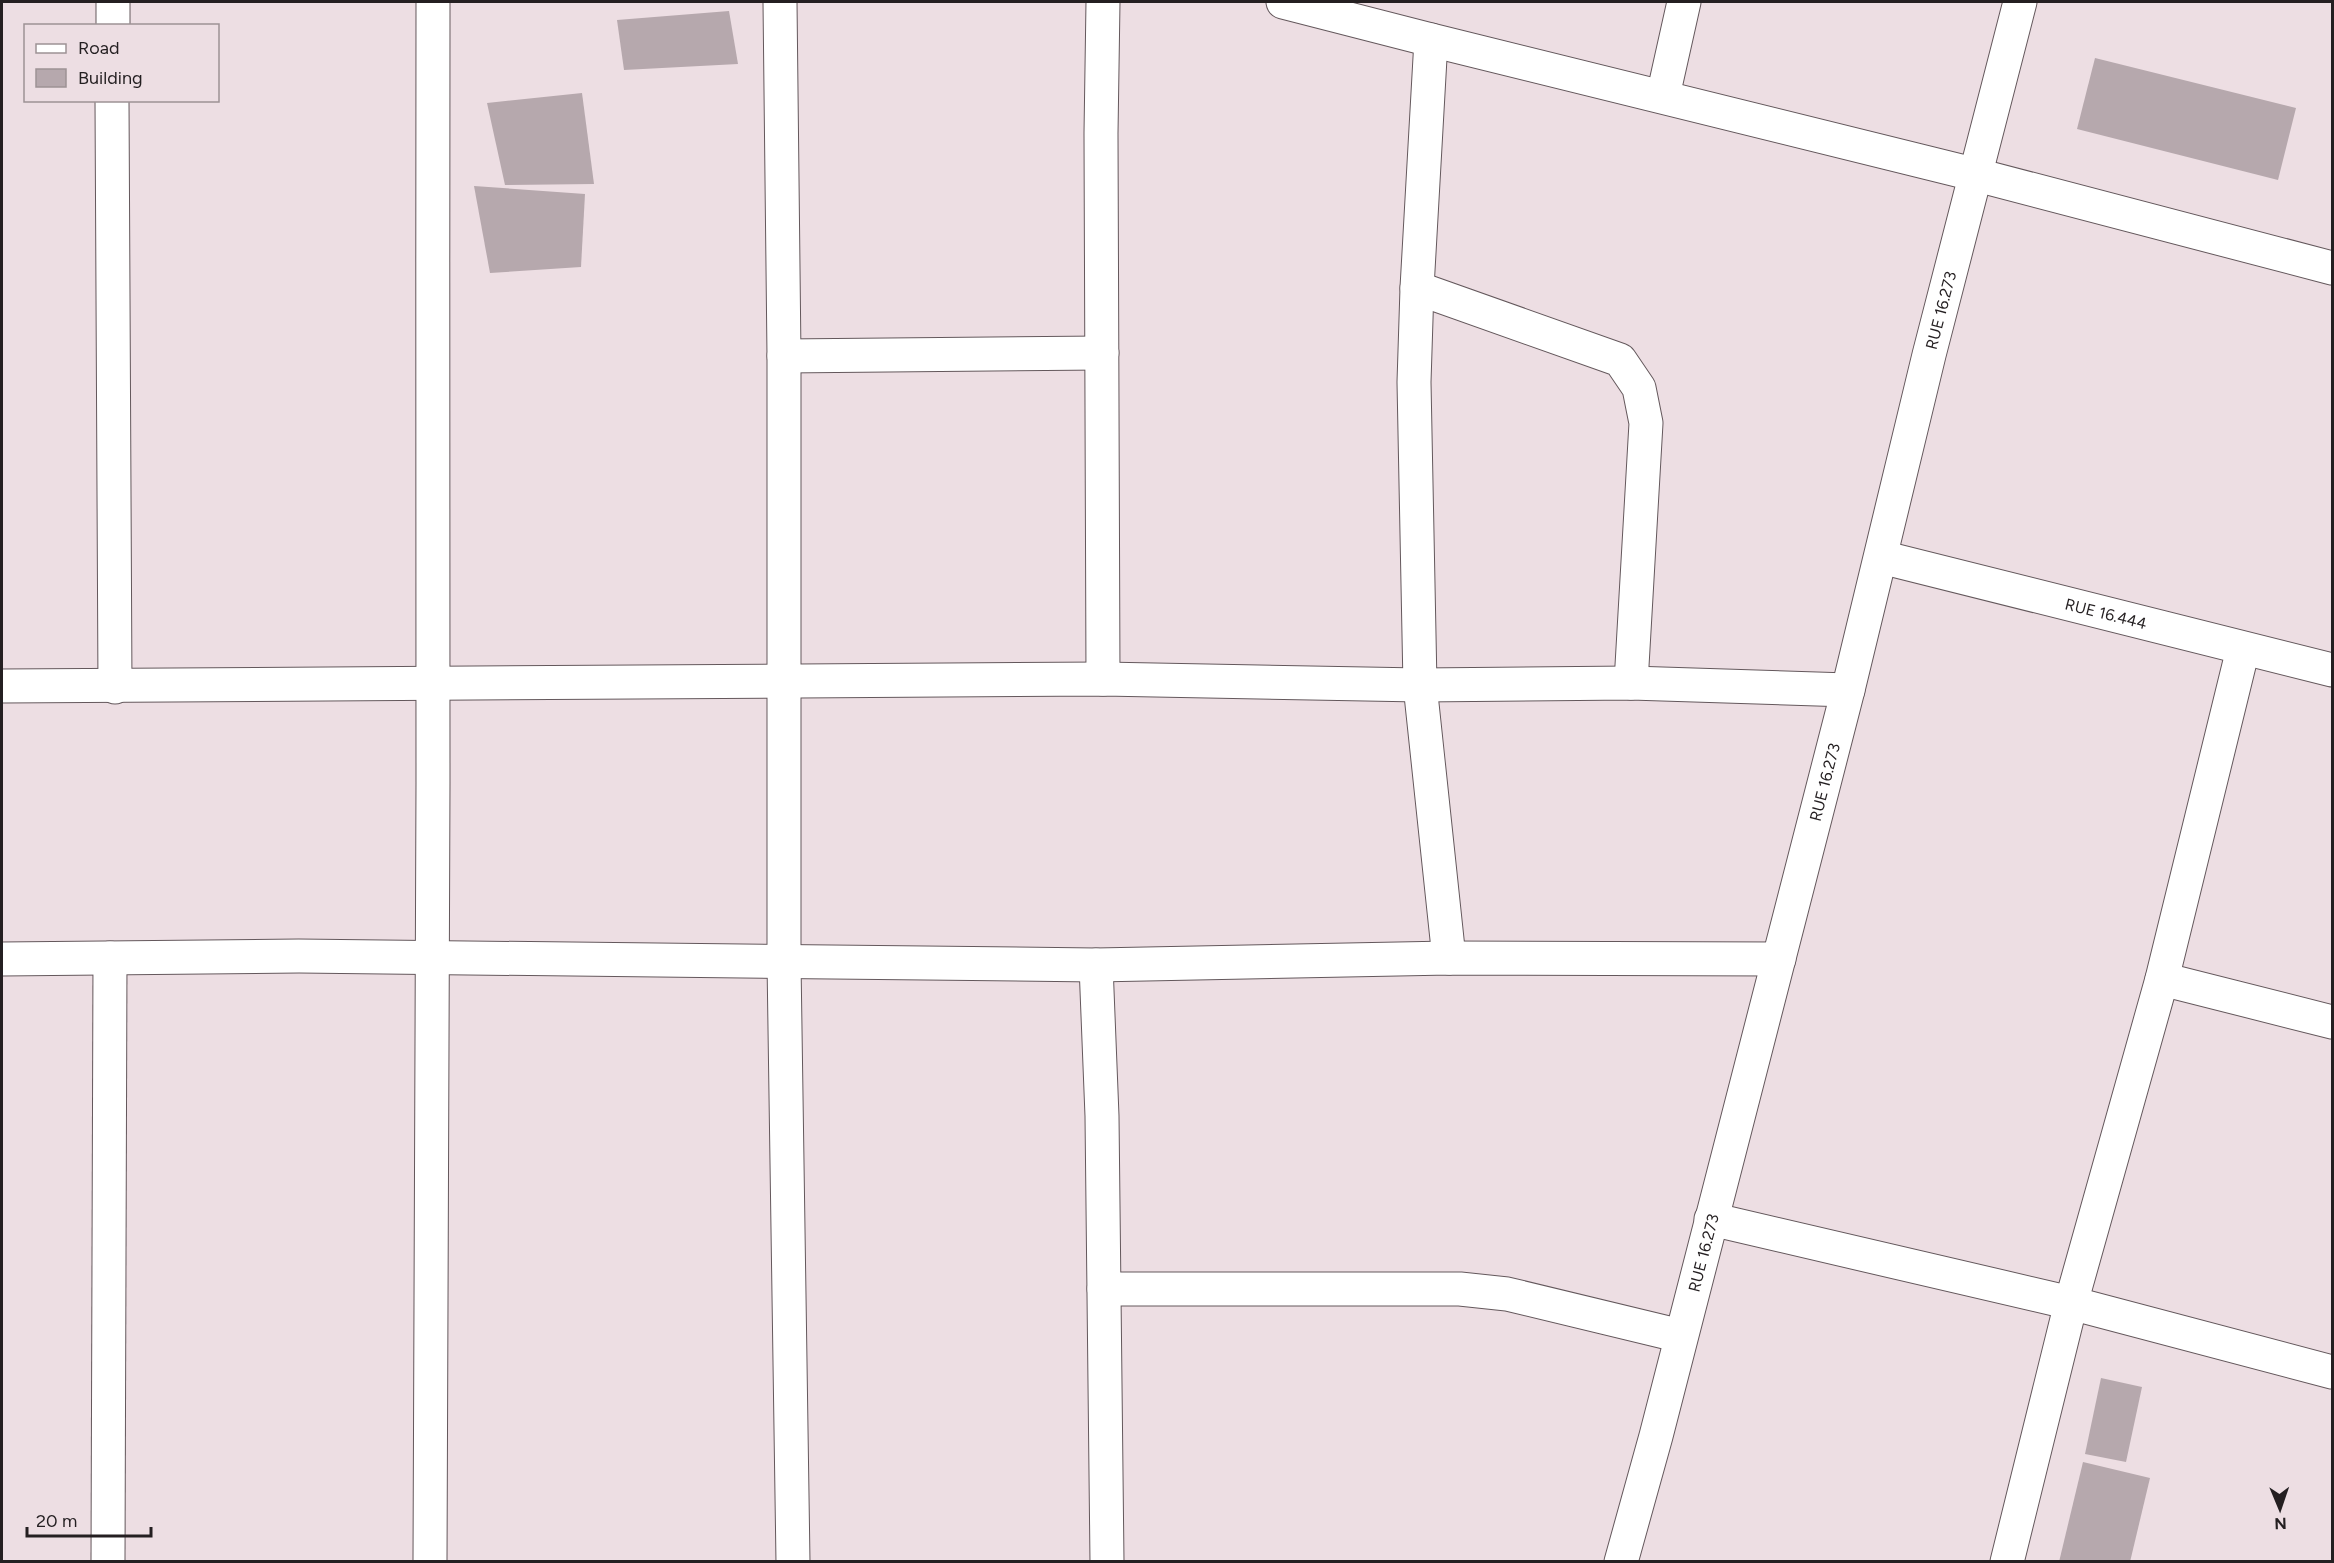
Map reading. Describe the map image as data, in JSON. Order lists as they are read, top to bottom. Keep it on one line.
{"streets":{"street":["RUE 16.273","RUE 16.444"]},"crossings":[["RUE 16.273","RUE 16.444"]],"legend":["Road","Building"],"scale_bar":"20 m","north":"bottom"}
